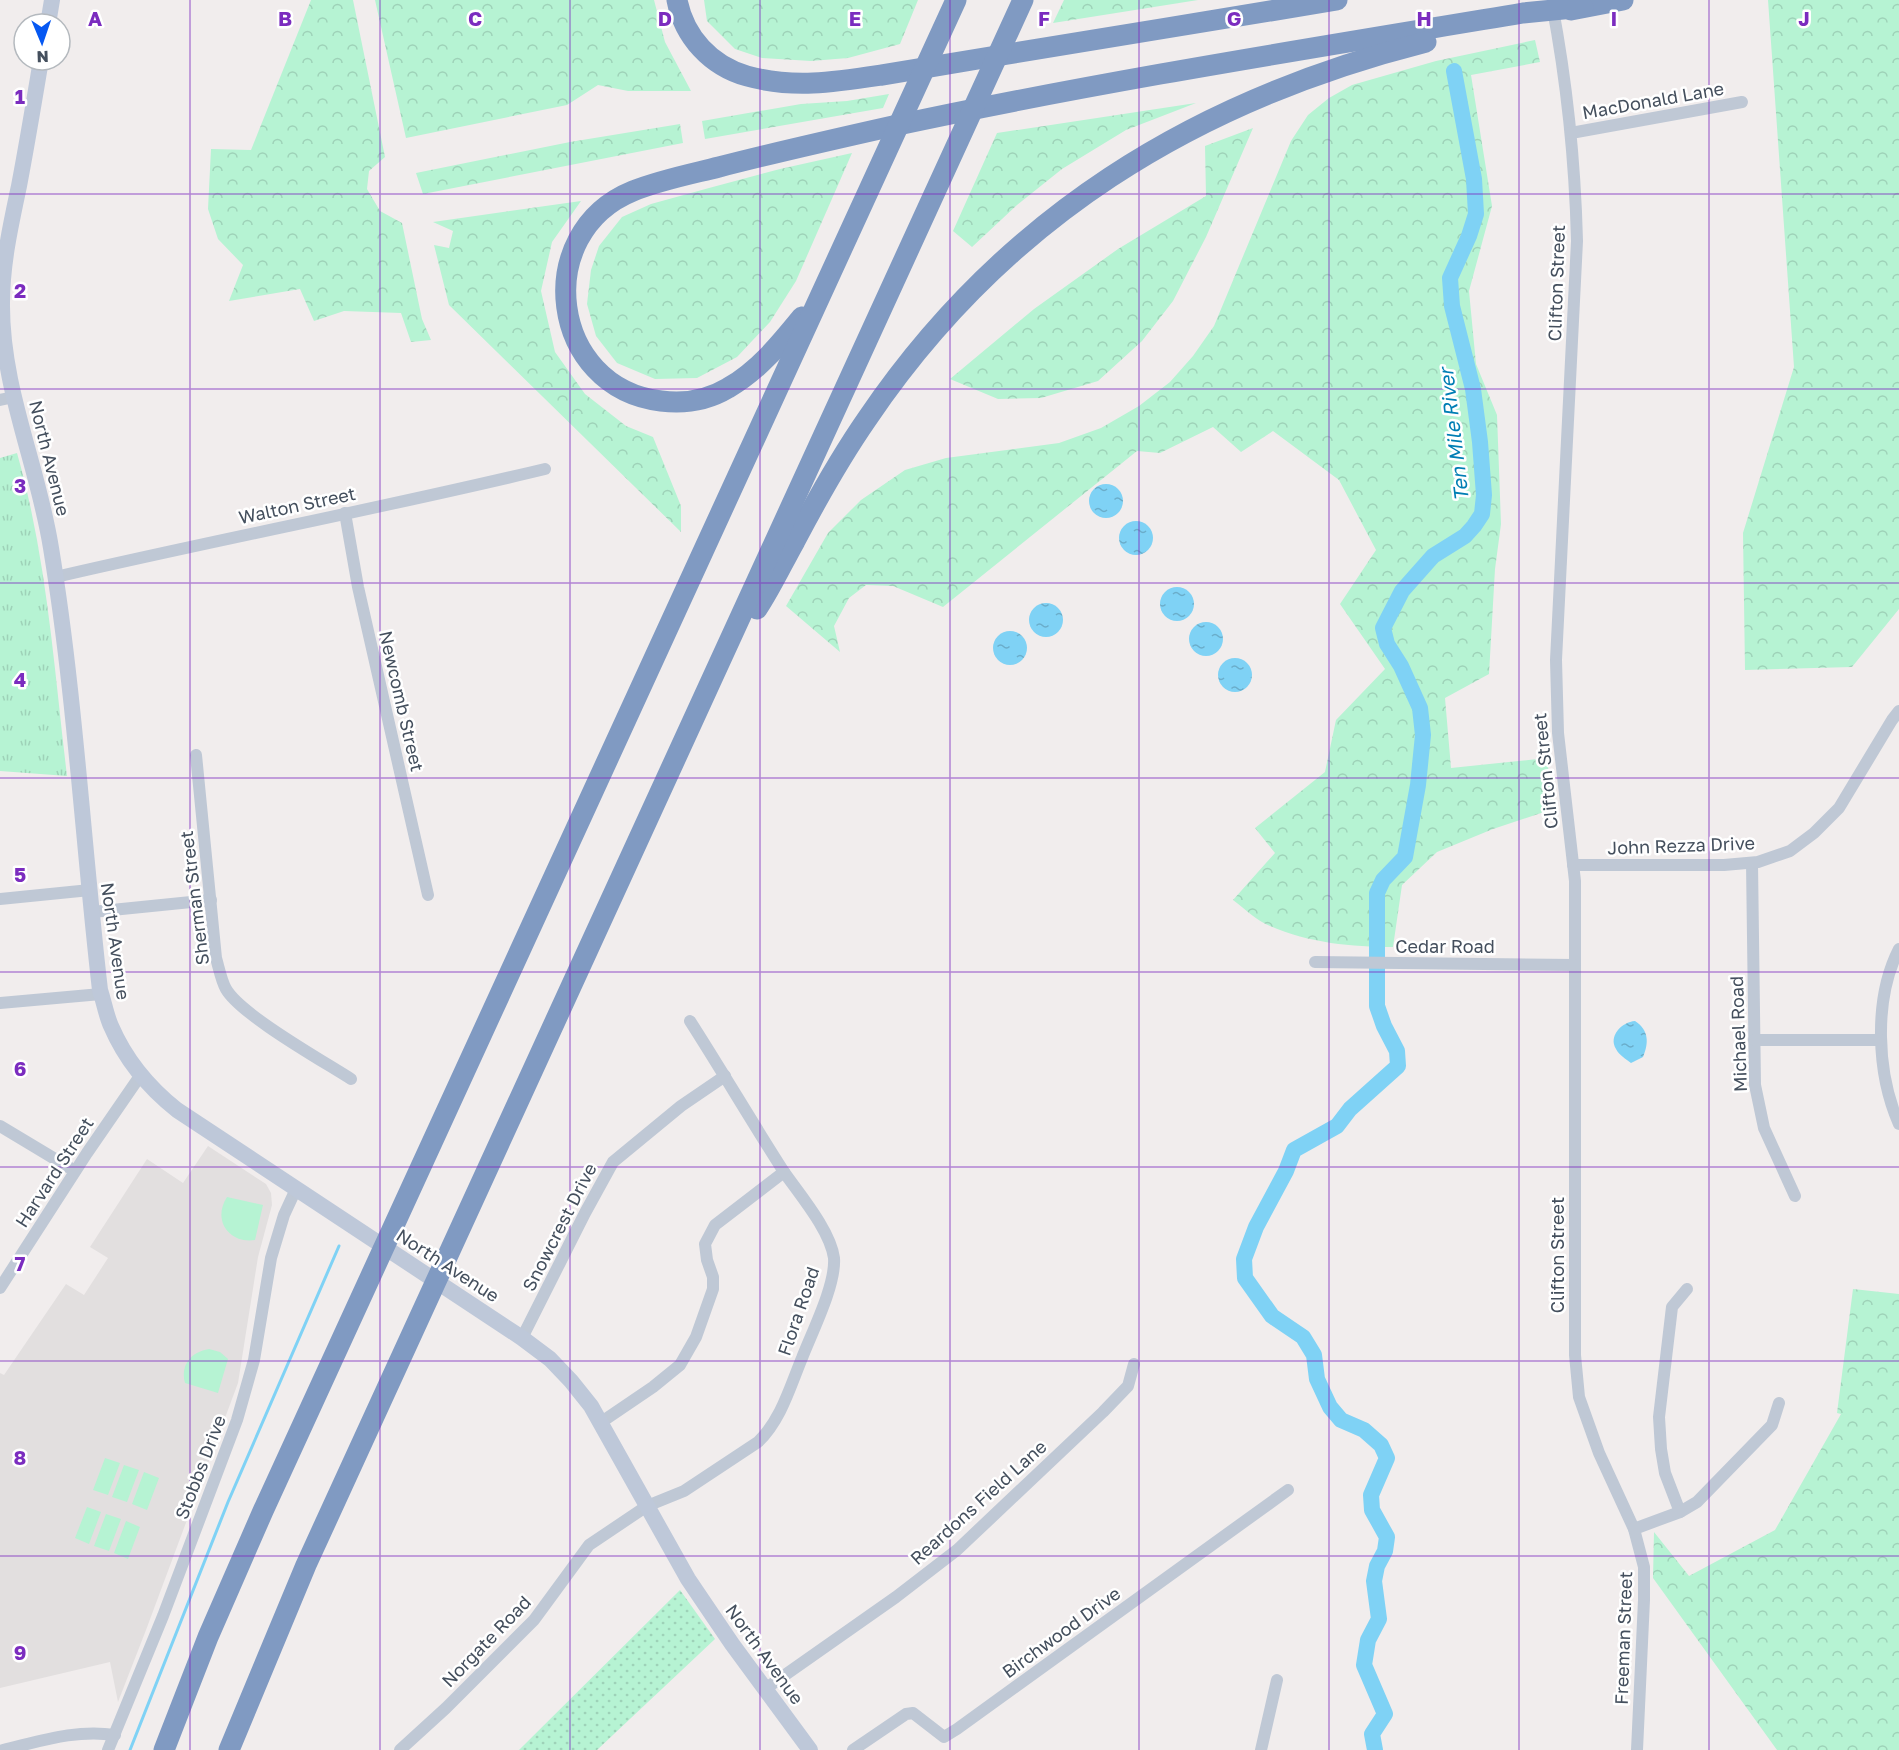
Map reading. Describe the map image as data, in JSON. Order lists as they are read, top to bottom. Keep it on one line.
{"streets":{"main road":["North Avenue"],"street":["MacDonald Lane","Clifton Street","Walton Street","Newcomb Street","John Rezza Drive","Sherman Street","Cedar Road","Michael Road","Harvard Street","Snowcrest Drive","Flora Road","Stobbs Drive","Reardons Field Lane","Birchwood Drive","Freeman Street","Norgate Road"]},"crossings":[["MacDonald Lane","Clifton Street"],["Clifton Street","John Rezza Drive"],["Clifton Street","Cedar Road"],["Clifton Street","Freeman Street"],["North Avenue","Walton Street"],["North Avenue","Harvard Street"],["North Avenue","Snowcrest Drive"],["North Avenue","Flora Road"],["North Avenue","Stobbs Drive"],["North Avenue","Reardons Field Lane"],["North Avenue","Norgate Road"],["Walton Street","Newcomb Street"],["John Rezza Drive","Michael Road"],["Snowcrest Drive","Flora Road"],["Flora Road","Norgate Road"]],"water":["Ten Mile River"],"north":"bottom","grid":{"columns":["A","B","C","D","E","F","G","H","I","J"],"rows":["1","2","3","4","5","6","7","8","9"]}}
